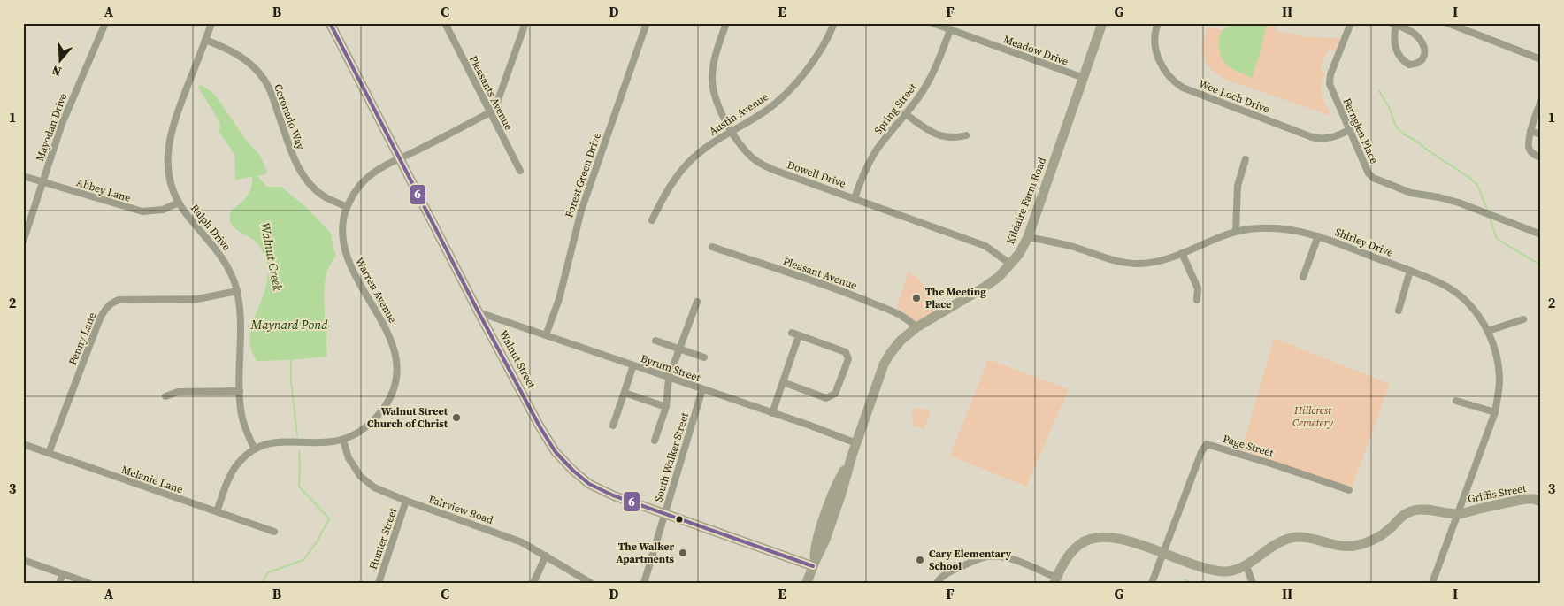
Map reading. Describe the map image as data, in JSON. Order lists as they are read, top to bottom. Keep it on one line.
{"streets":{"main road":["Kildaire Farm Road","Walnut Street","Griffis Street"],"street":["Meadow Drive","Pleasants Avenue","Wee Loch Drive","Spring Street","Austin Avenue","Coronado Way","Mayodan Drive","Fernglen Place","Dowell Drive","Forest Green Drive","Abbey Lane","Ralph Drive","Shirley Drive","Pleasant Avenue","Warren Avenue","Penny Lane","Byrum Street","Page Street","South Walker Street","Melanie Lane","Fairview Road","Hunter Street"]},"crossings":[["Meadow Drive","Spring Street"],["Meadow Drive","Kildaire Farm Road"],["Pleasants Avenue","Warren Avenue"],["Wee Loch Drive","Fernglen Place"],["Spring Street","Dowell Drive"],["Austin Avenue","Dowell Drive"],["Coronado Way","Ralph Drive"],["Coronado Way","Warren Avenue"],["Mayodan Drive","Abbey Lane"],["Dowell Drive","Kildaire Farm Road"],["Forest Green Drive","Byrum Street"],["Abbey Lane","Ralph Drive"],["Kildaire Farm Road","Shirley Drive"],["Kildaire Farm Road","Pleasant Avenue"],["Kildaire Farm Road","Walnut Street"],["Kildaire Farm Road","Byrum Street"],["Ralph Drive","Warren Avenue"],["Ralph Drive","Penny Lane"],["Shirley Drive","Griffis Street"],["Warren Avenue","Walnut Street"],["Warren Avenue","Melanie Lane"],["Warren Avenue","Fairview Road"],["Penny Lane","Melanie Lane"],["Walnut Street","Byrum Street"],["Walnut Street","South Walker Street"],["Byrum Street","South Walker Street"],["Fairview Road","Hunter Street"]],"water":["Walnut Creek","Maynard Pond"],"parks":["Hillcrest Cemetery"],"places":["The Meeting Place","Walnut Street Church of Christ","The Walker Apartments","Cary Elementary School"],"lines":["transit line 6"],"north":"bottom","grid":{"columns":["A","B","C","D","E","F","G","H","I"],"rows":["1","2","3"]}}
